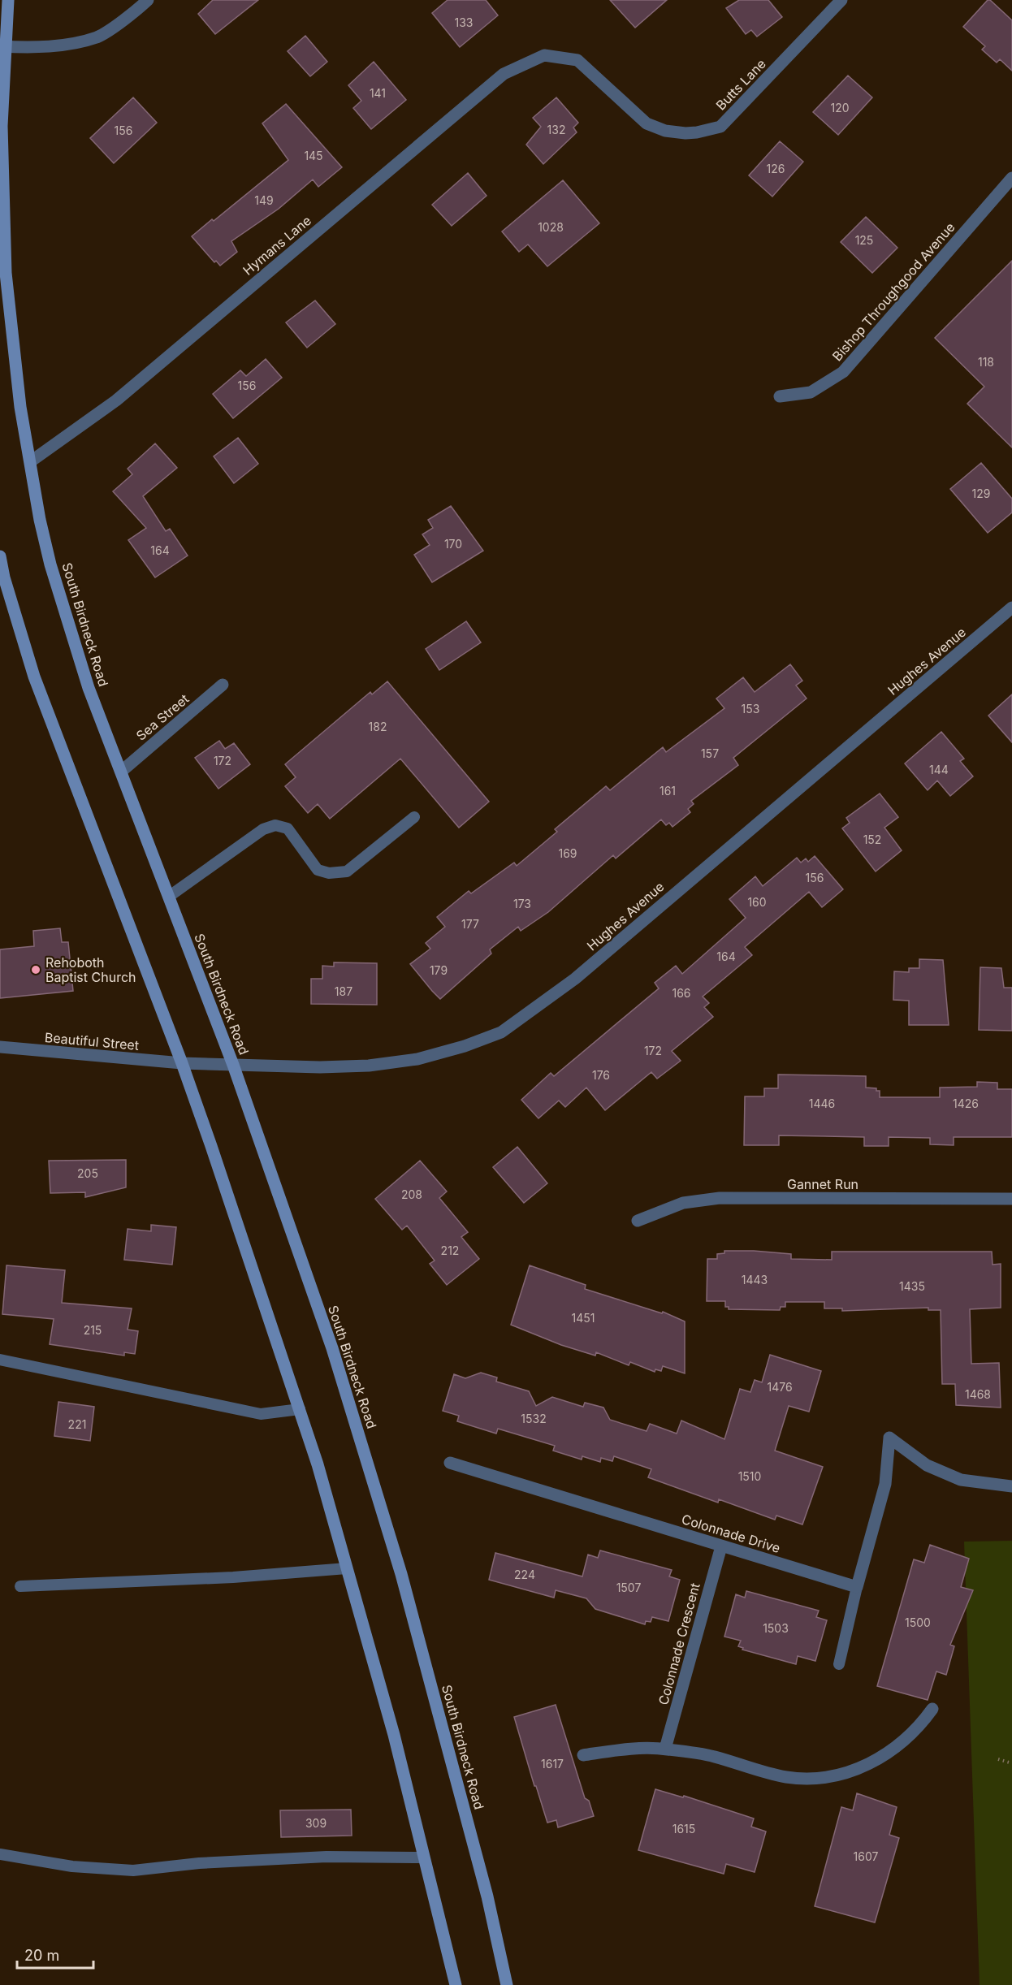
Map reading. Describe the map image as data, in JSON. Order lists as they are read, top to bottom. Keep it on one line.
{"streets":{"main road":["South Birdneck Road"],"street":["Butts Lane","Hymans Lane","Bishop Throughgood Avenue","Hughes Avenue","Sea Street","Beautiful Street","Gannet Run","Colonnade Drive","Colonnade Crescent"]},"crossings":[["Butts Lane","Hymans Lane"],["Hymans Lane","South Birdneck Road"],["South Birdneck Road","Hughes Avenue"],["South Birdneck Road","Sea Street"],["Hughes Avenue","Beautiful Street"],["Colonnade Drive","Colonnade Crescent"]],"places":["Rehoboth Baptist Church"],"house_numbers":["133","141","120","132","156","145","126","149","1028","125","118","156","129","170","164","153","182","157","172","144","161","152","169","156","160","173","177","164","179","187","166","172","176","1446","1426","205","208","212","1443","1435","1451","215","1476","1468","1532","221","1510","224","1507","1500","1503","1617","309","1615","1607"],"scale_bar":"20 m"}
